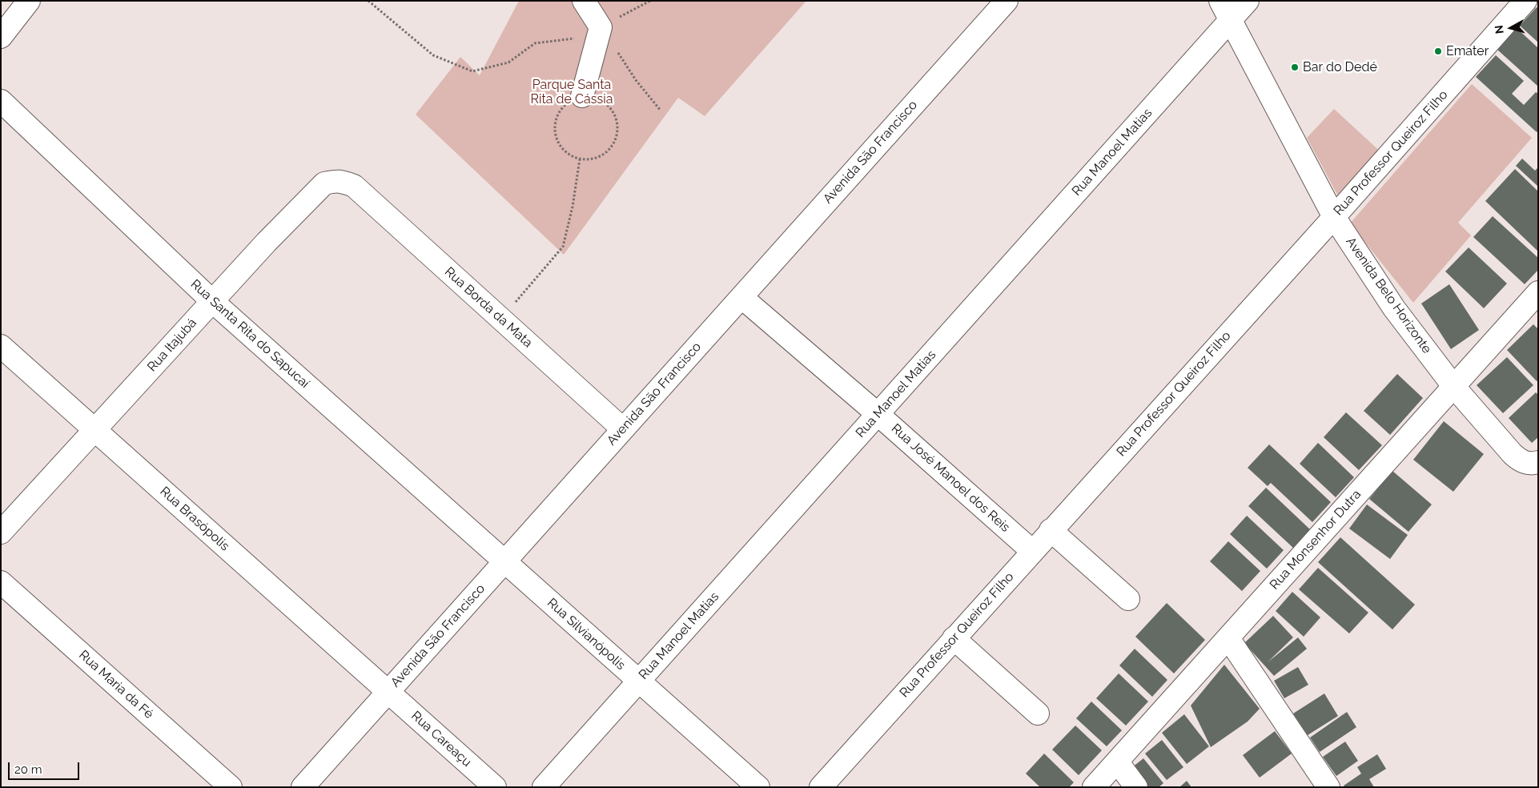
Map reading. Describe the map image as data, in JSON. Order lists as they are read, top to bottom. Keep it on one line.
{"streets":{"street":["Avenida São Francisco","Rua Manoel Matias","Rua Professor Queiroz Filho","Avenida Belo Horizonte","Rua Borda da Mata","Rua Santa Rita do Sapucaí","Rua Itajubá","Rua José Manoel dos Reis","Rua Brasópolis","Rua Monsenhor Dutra","Rua Silvianópolis","Rua Maria da Fé","Rua Careaçu"]},"crossings":[["Avenida São Francisco","Rua Borda da Mata"],["Avenida São Francisco","Rua Santa Rita do Sapucaí"],["Avenida São Francisco","Rua José Manoel dos Reis"],["Avenida São Francisco","Rua Brasópolis"],["Avenida São Francisco","Rua Silvianópolis"],["Avenida São Francisco","Rua Careaçu"],["Rua Manoel Matias","Avenida Belo Horizonte"],["Rua Manoel Matias","Rua José Manoel dos Reis"],["Rua Manoel Matias","Rua Silvianópolis"],["Rua Professor Queiroz Filho","Avenida Belo Horizonte"],["Rua Professor Queiroz Filho","Rua José Manoel dos Reis"],["Avenida Belo Horizonte","Rua Monsenhor Dutra"],["Rua Borda da Mata","Rua Itajubá"],["Rua Santa Rita do Sapucaí","Rua Itajubá"],["Rua Santa Rita do Sapucaí","Rua Silvianópolis"],["Rua Itajubá","Rua Brasópolis"],["Rua Brasópolis","Rua Careaçu"]],"parks":["Parque Santa Rita de Cássia"],"places":["Emater","Bar do Dedé"],"scale_bar":"20 m","north":"left"}
